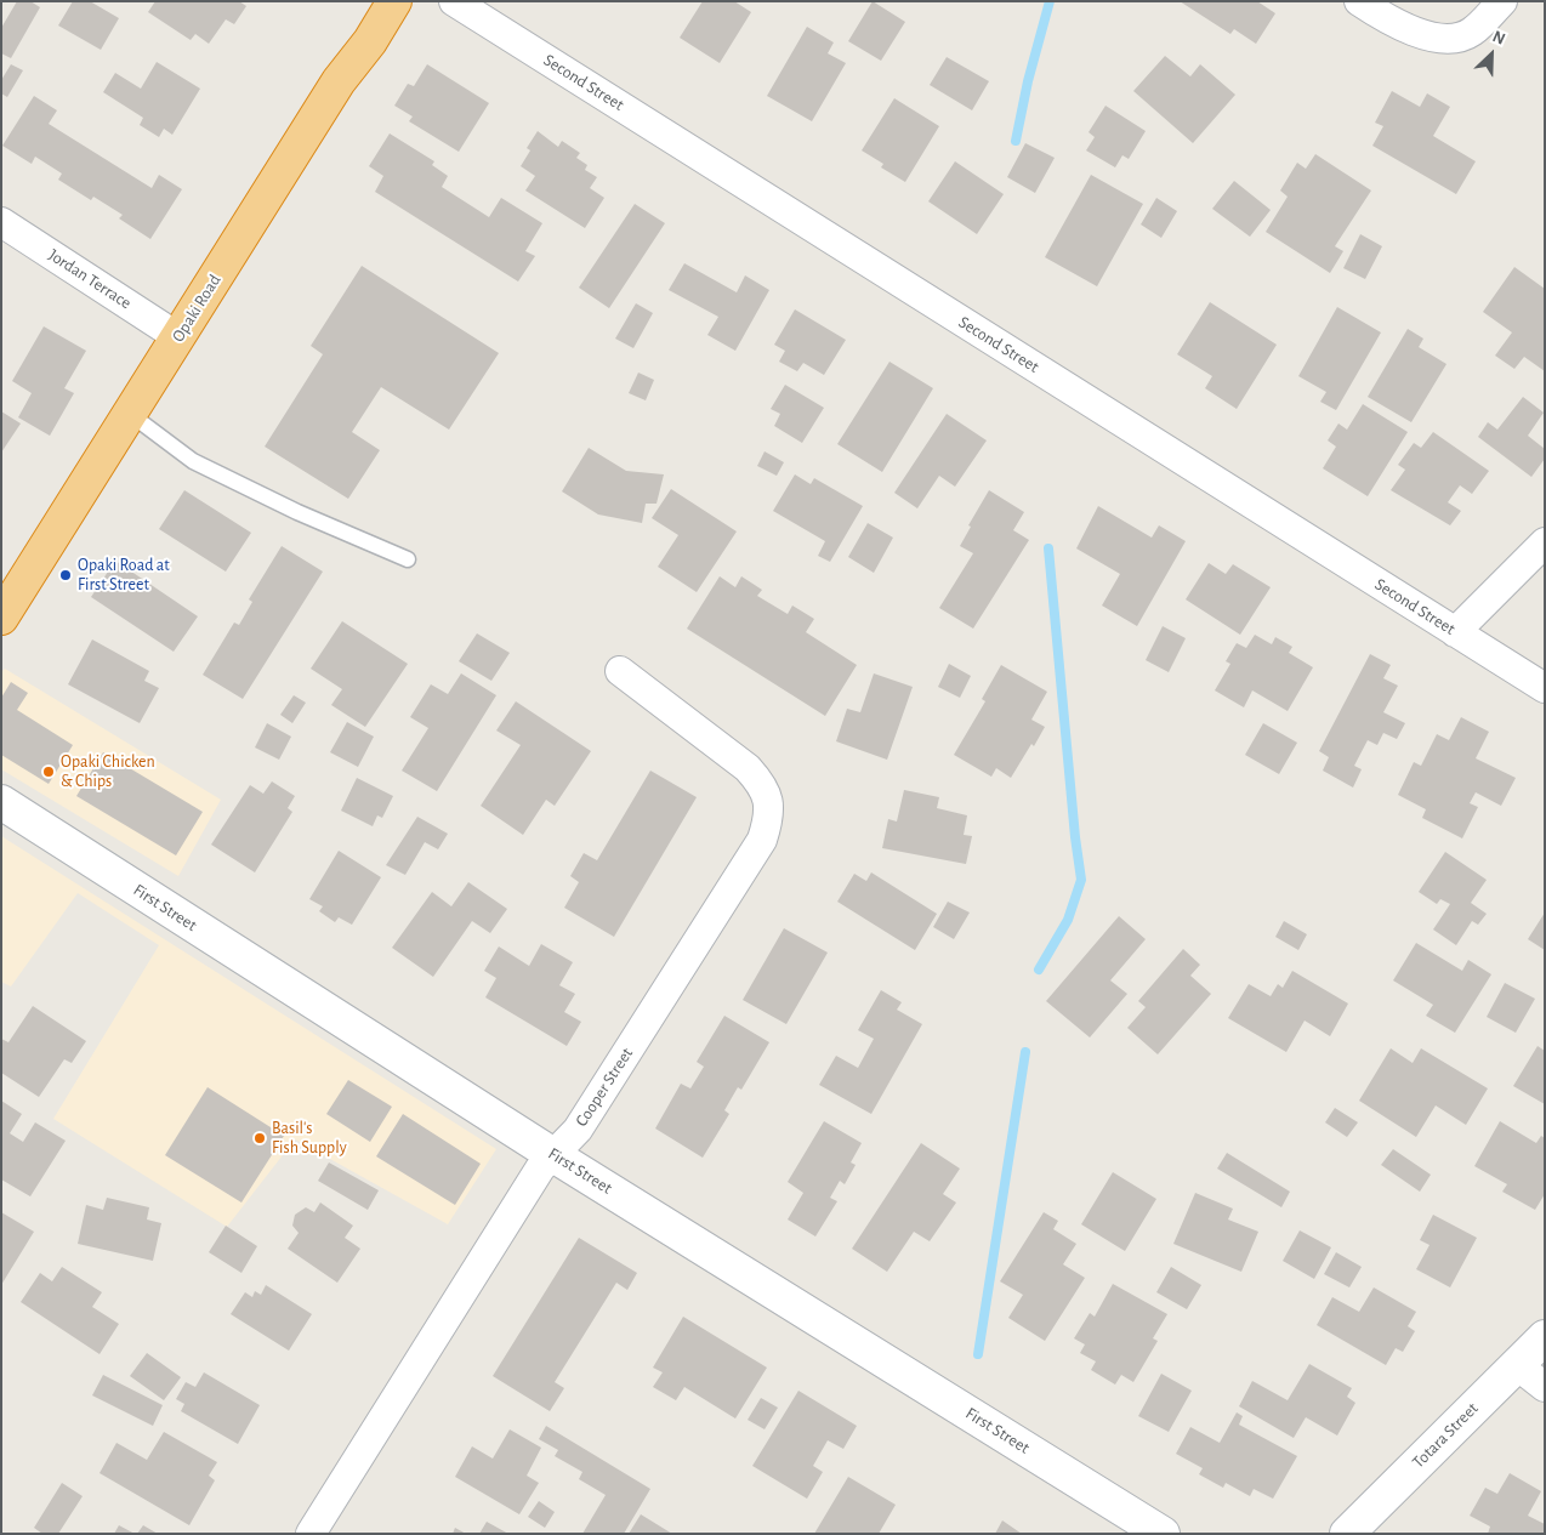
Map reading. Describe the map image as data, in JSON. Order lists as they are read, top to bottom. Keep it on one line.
{"streets":{"highway":["Opaki Road"],"street":["Second Street","Jordan Terrace","First Street","Cooper Street","Totara Street"]},"crossings":[["Jordan Terrace","Opaki Road"],["First Street","Cooper Street"]],"places":["Opaki Road at First Street","Opaki Chicken & Chips","Basil's Fish Supply"],"north":"top right"}
